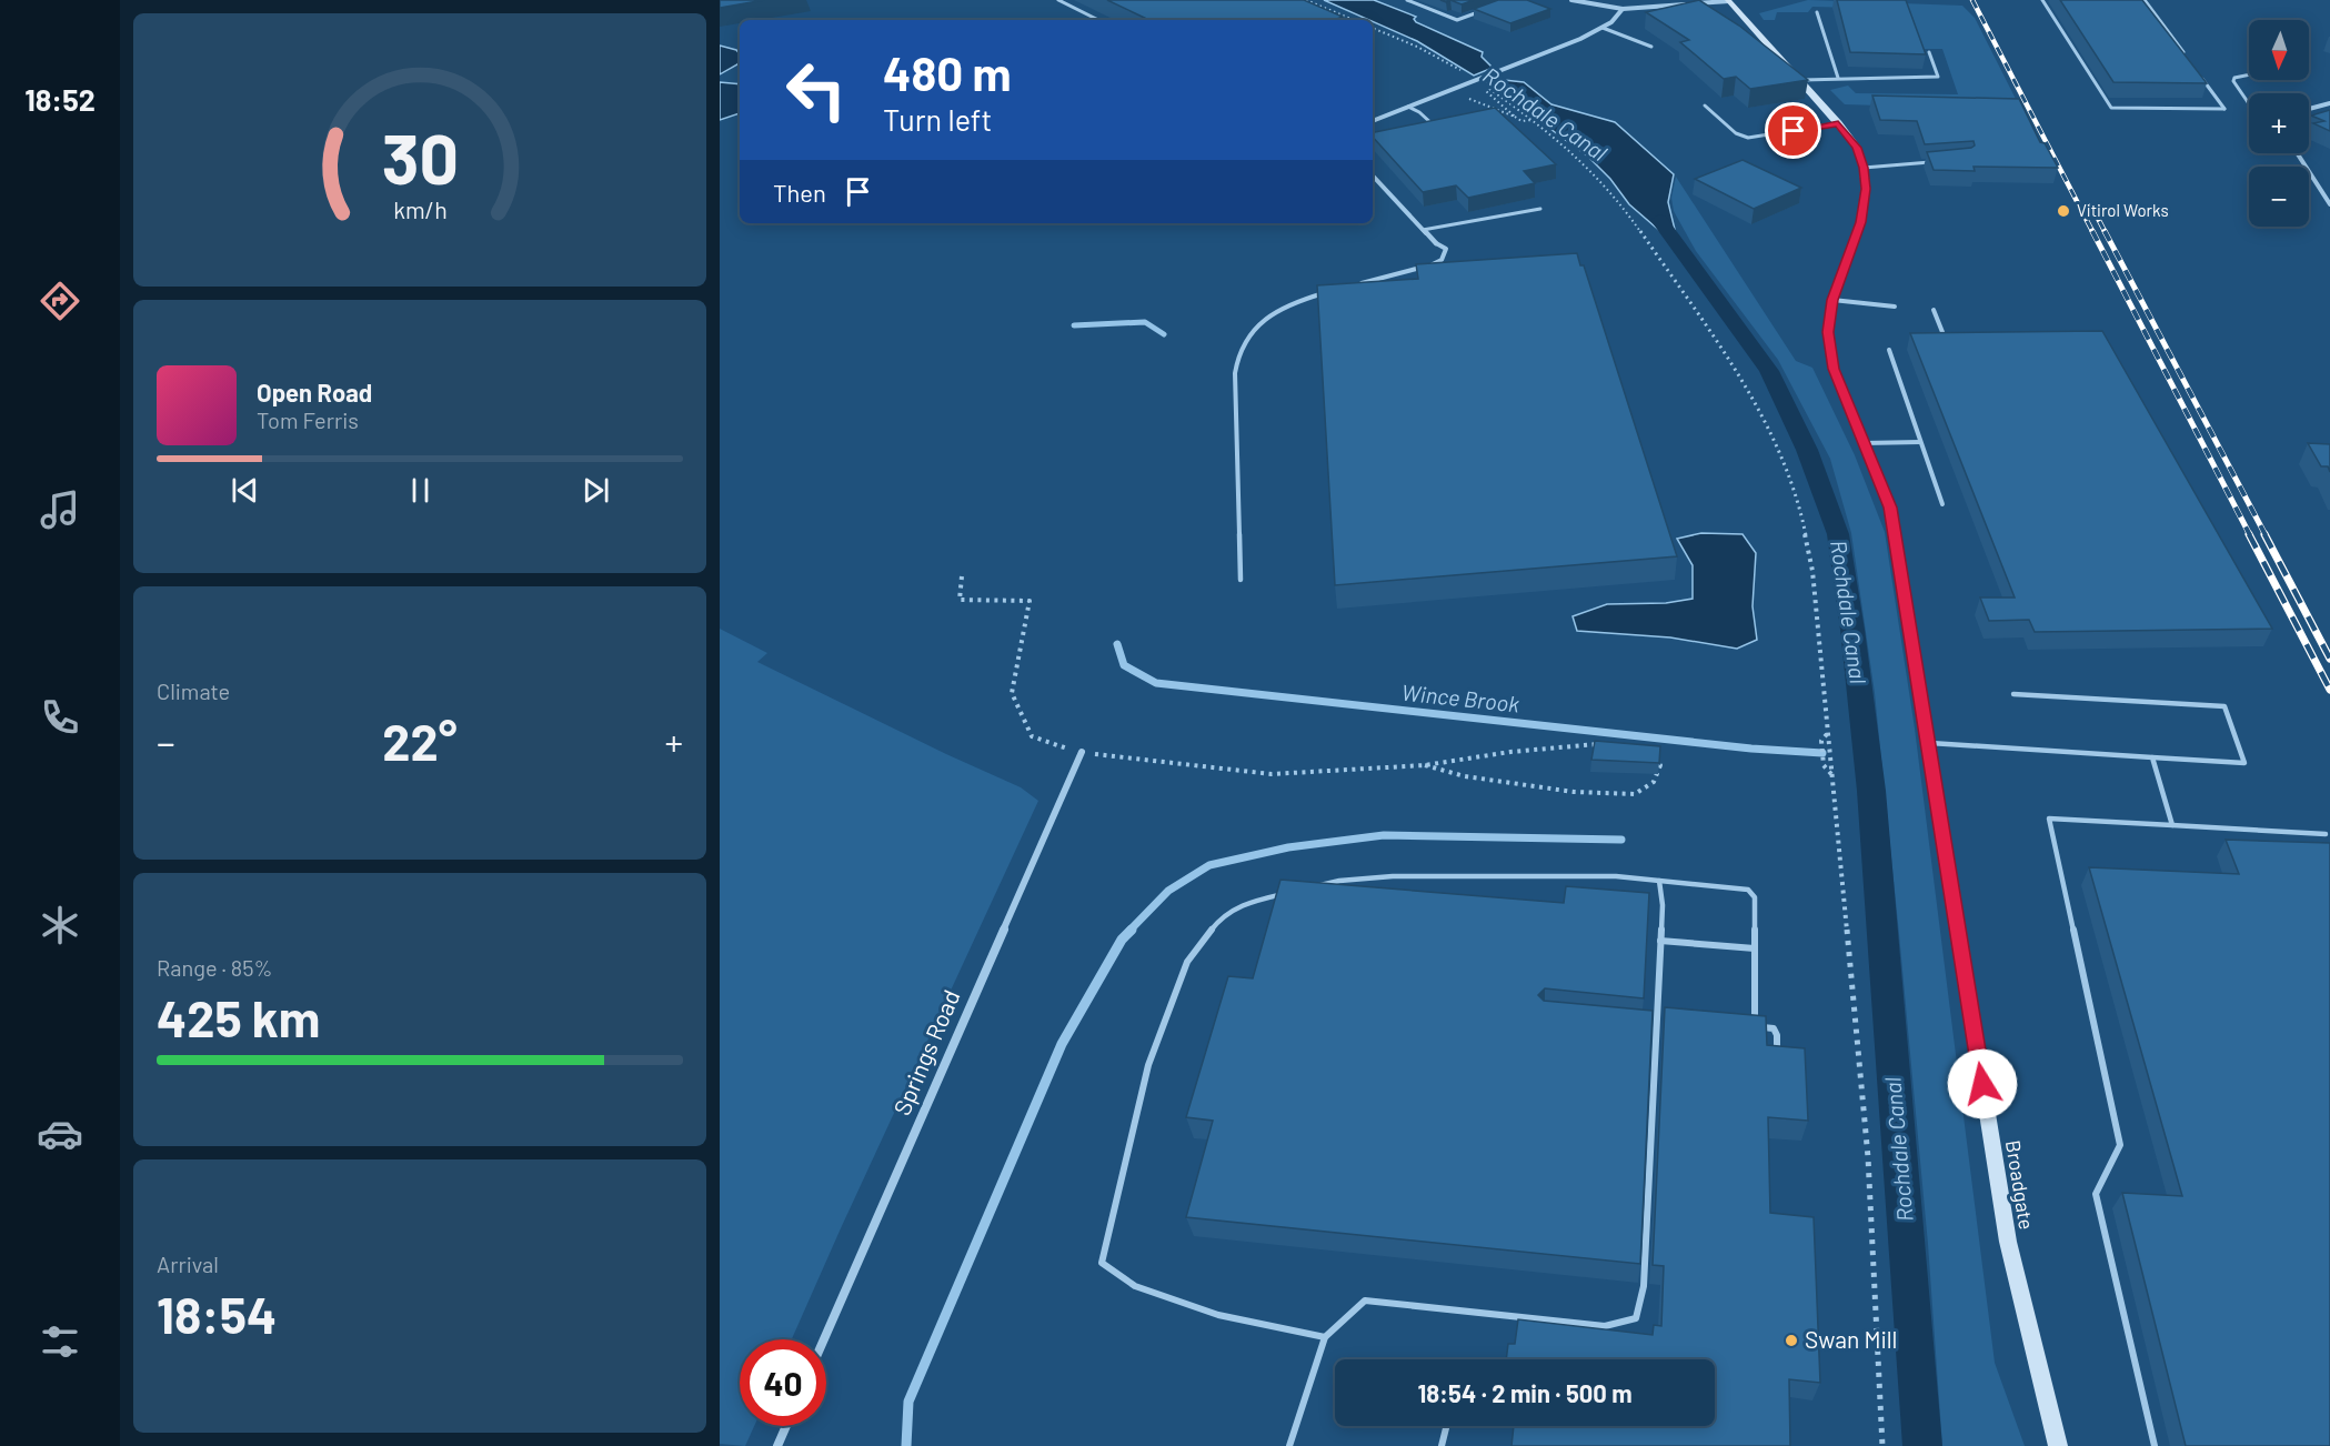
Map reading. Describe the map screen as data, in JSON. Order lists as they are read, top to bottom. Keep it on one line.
{"streets":{"street":["Springs Road","Broadgate"]},"water":["Rochdale Canal","Wince Brook"],"places":["Vitirol Works","Swan Mill"],"north":"bottom","page":{"tabs":"18:52","map_buttons":["+","−"],"turn":["480 m","Turn left"],"then":"Then","song":["Open Road","Tom Ferris"],"tile":["Climate",["Range · 85%","425 km"],["Arrival","18:54"]],"heat":["−","22°","+"],"limit":"40","trip":"18:54 · 2 min · 500 m","gauge":["30","km/h"]}}
